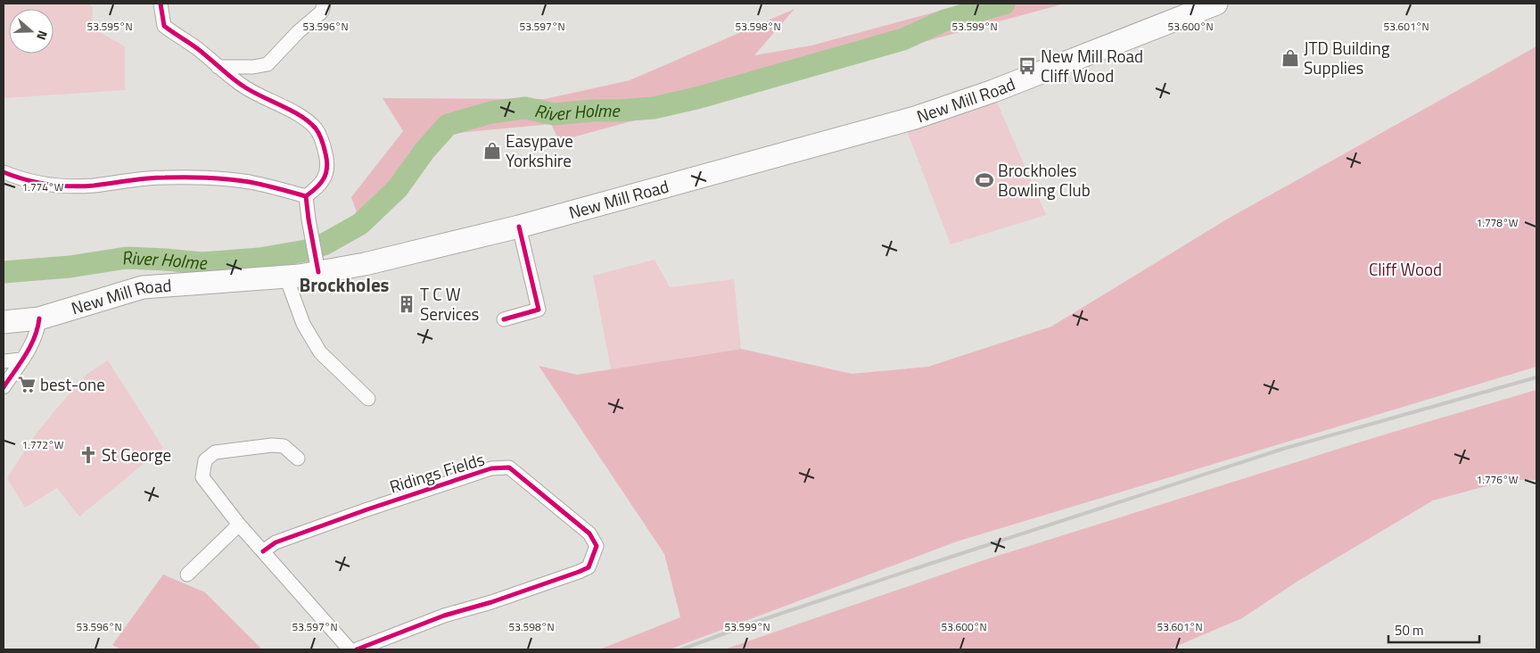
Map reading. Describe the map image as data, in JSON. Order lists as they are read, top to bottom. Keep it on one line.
{"streets":{"main road":["New Mill Road"],"street":["Ridings Fields"]},"districts":["Brockholes"],"water":["River Holme"],"parks":["Cliff Wood"],"places":{"shop":["JTD Building Supplies","Easypave Yorkshire"],"bus stop":["New Mill Road Cliff Wood"],"sports":["Brockholes Bowling Club"],"building":["T C W Services"],"supermarket":["best-one"],"church":["St George"]},"scale_bar":"50 m","north":"right","coordinates":["53.596°N","53.597°N","53.595°N","53.598°N","53.599°N","53.600°N","53.601°N","1.774°W","1.778°W","1.772°W","1.776°W"]}
